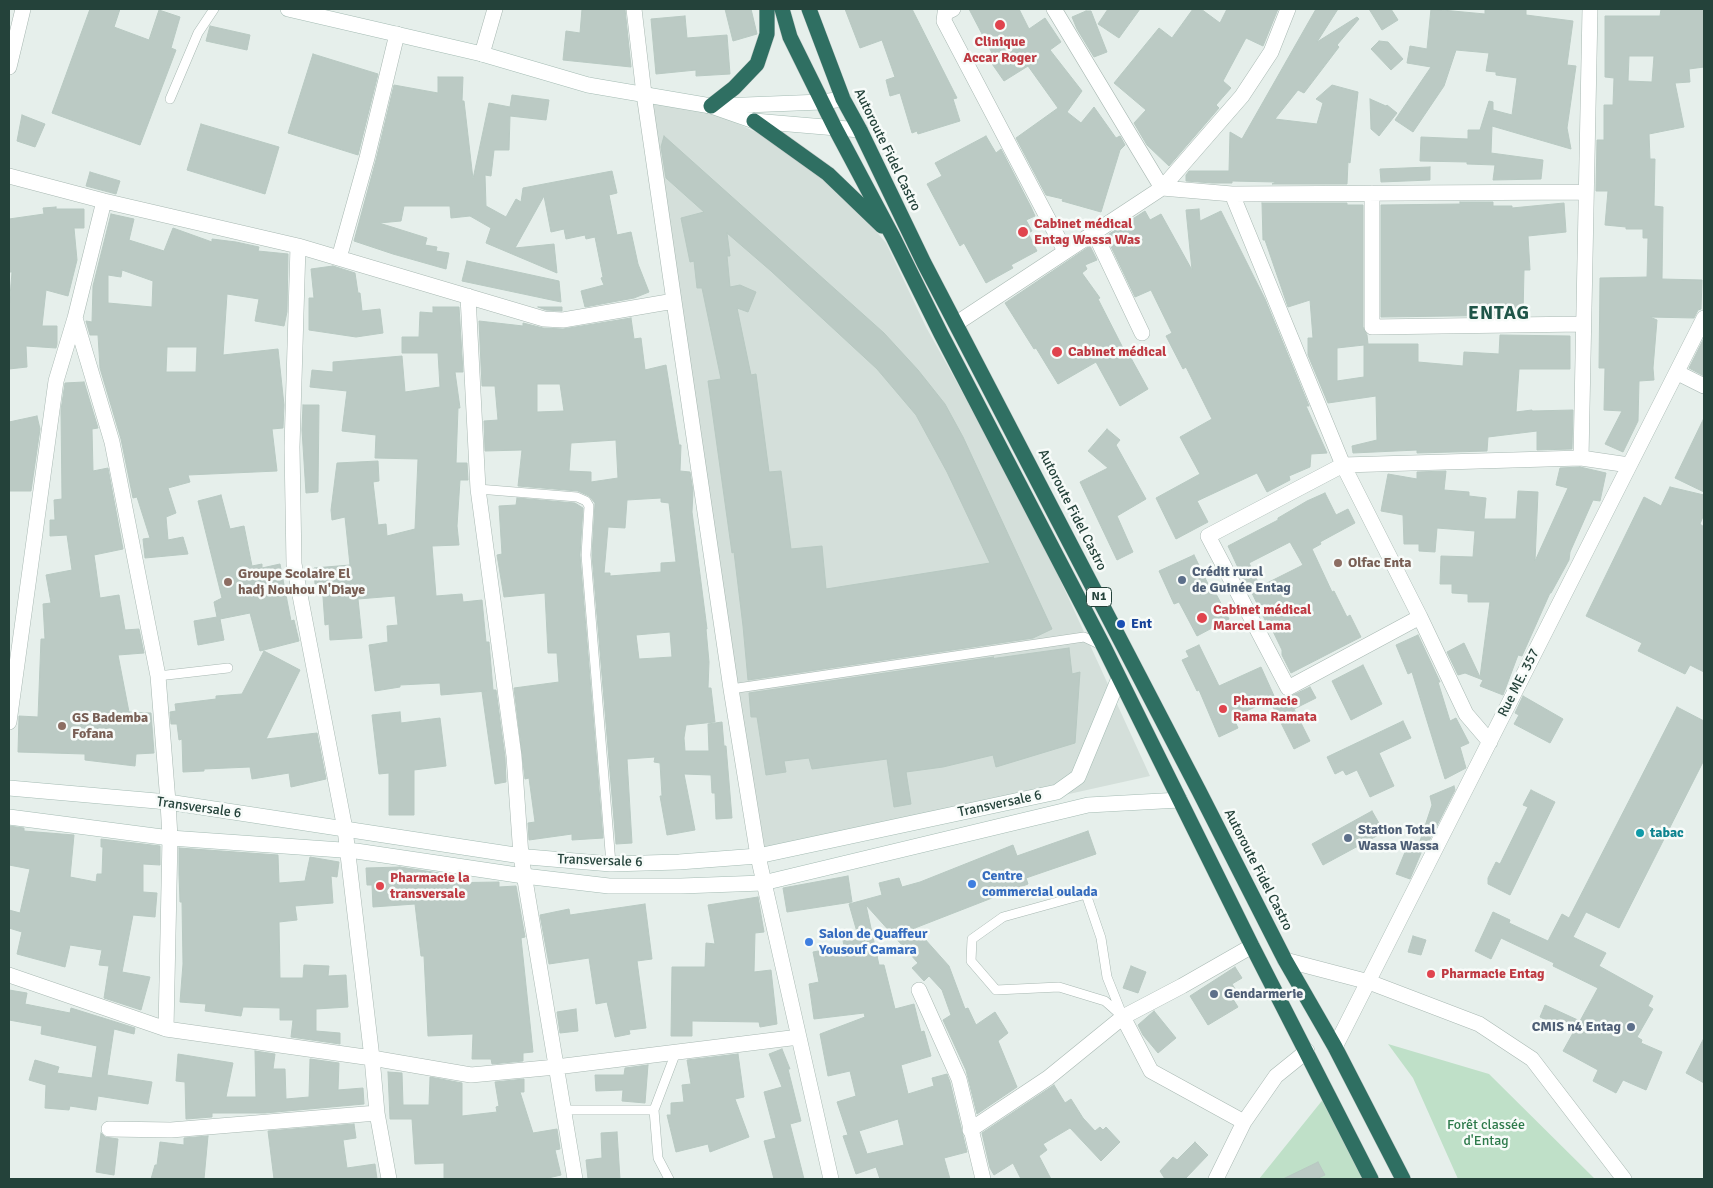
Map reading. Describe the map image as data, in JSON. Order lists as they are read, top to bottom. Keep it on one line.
{"streets":{"highway":["Autoroute Fidel Castro","N1"],"street":["Rue ME. 357","Transversale 6"]},"crossings":[["Autoroute Fidel Castro","Rue ME. 357"],["N1","Transversale 6"]],"districts":["ENTAG"],"parks":["Forêt classée d'Entag"],"places":["Clinique Accar Roger","Cabinet médical Entag Wassa Was","Cabinet médical","Olfac Enta","Crédit rural de Guinée Entag","Groupe Scolaire El hadj Nouhou N'Diaye","Cabinet médical Marcel Lama","Ent","Pharmacie Rama Ramata","GS Bademba Fofana","tabac","Station Total Wassa Wassa","Centre commercial oulada","Pharmacie la transversale","Salon de Quaffeur Yousouf Camara","Pharmacie Entag","Gendarmerie","CMIS n4 Entag"]}
